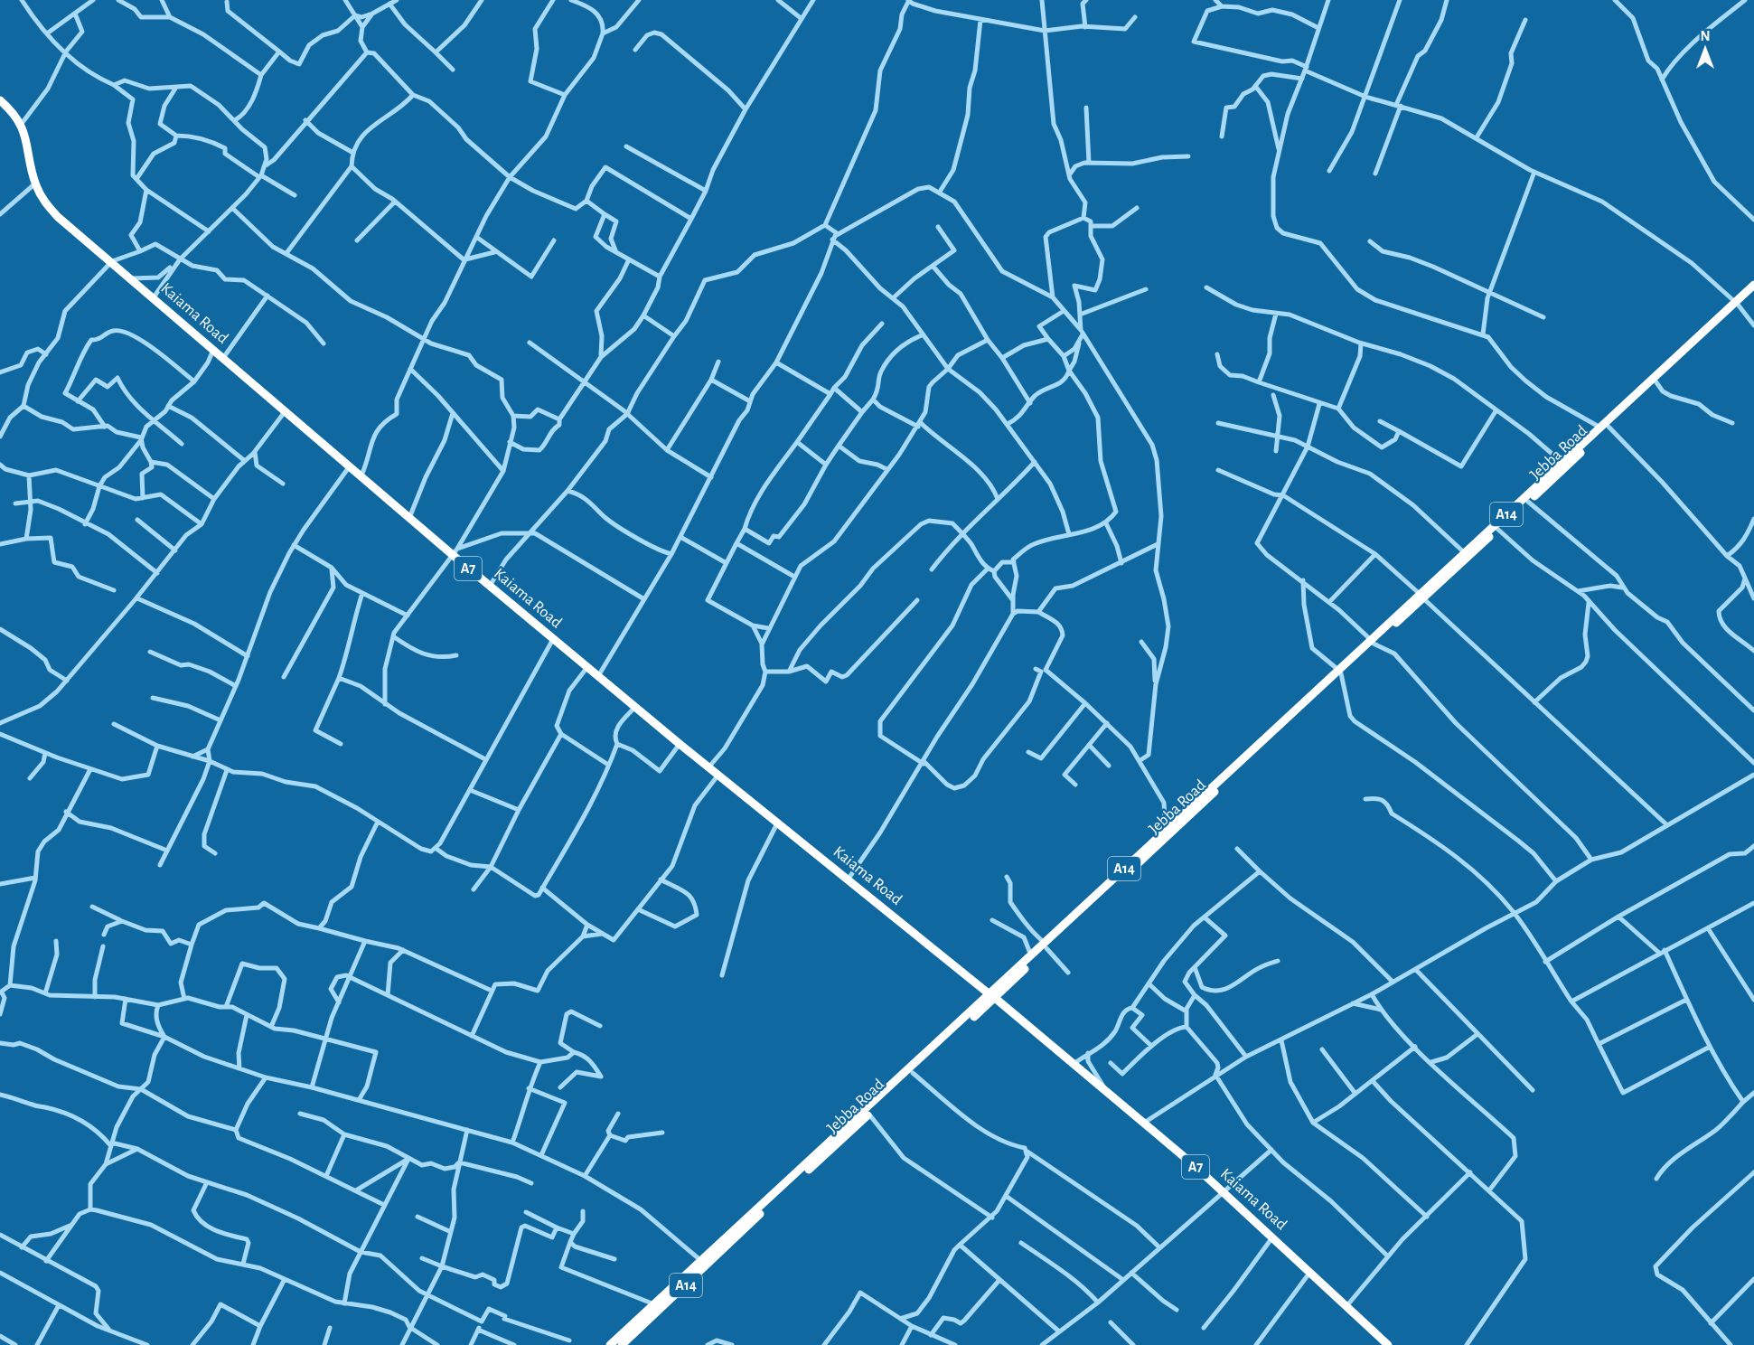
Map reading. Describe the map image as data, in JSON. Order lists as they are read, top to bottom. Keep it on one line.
{"streets":{"highway":["Kaiama Road","Jebba Road","A14","A7"]},"crossings":[["Kaiama Road","Jebba Road"]],"north":"top"}
